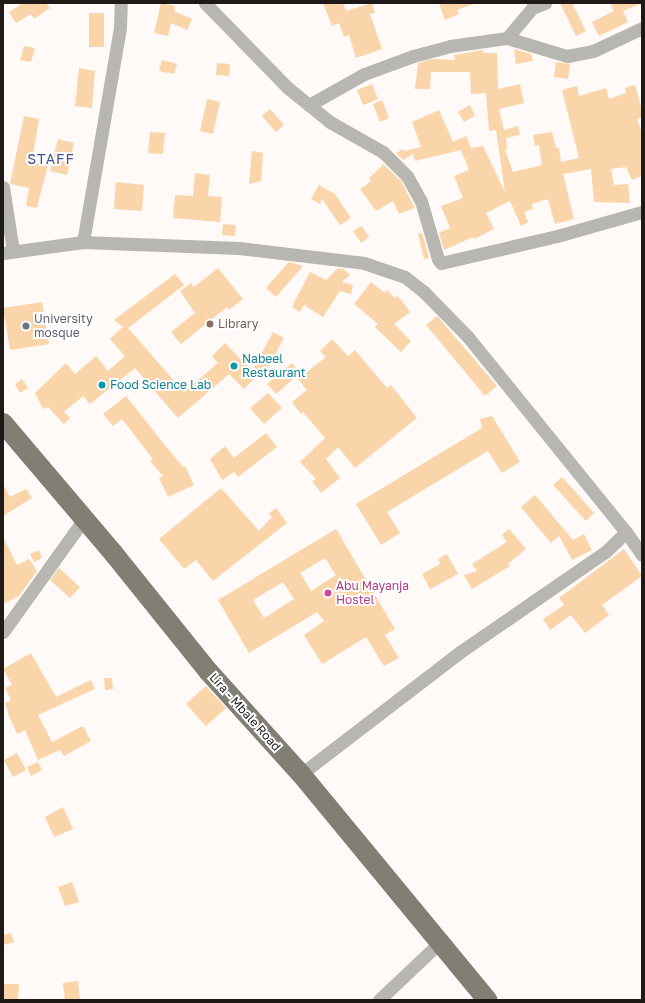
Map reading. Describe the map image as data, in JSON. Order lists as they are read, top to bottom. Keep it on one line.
{"streets":{"main road":["Lira - Mbale Road"]},"districts":["STAFF"],"places":["Library","University mosque","Nabeel Restaurant","Food Science Lab","Abu Mayanja Hostel"]}
